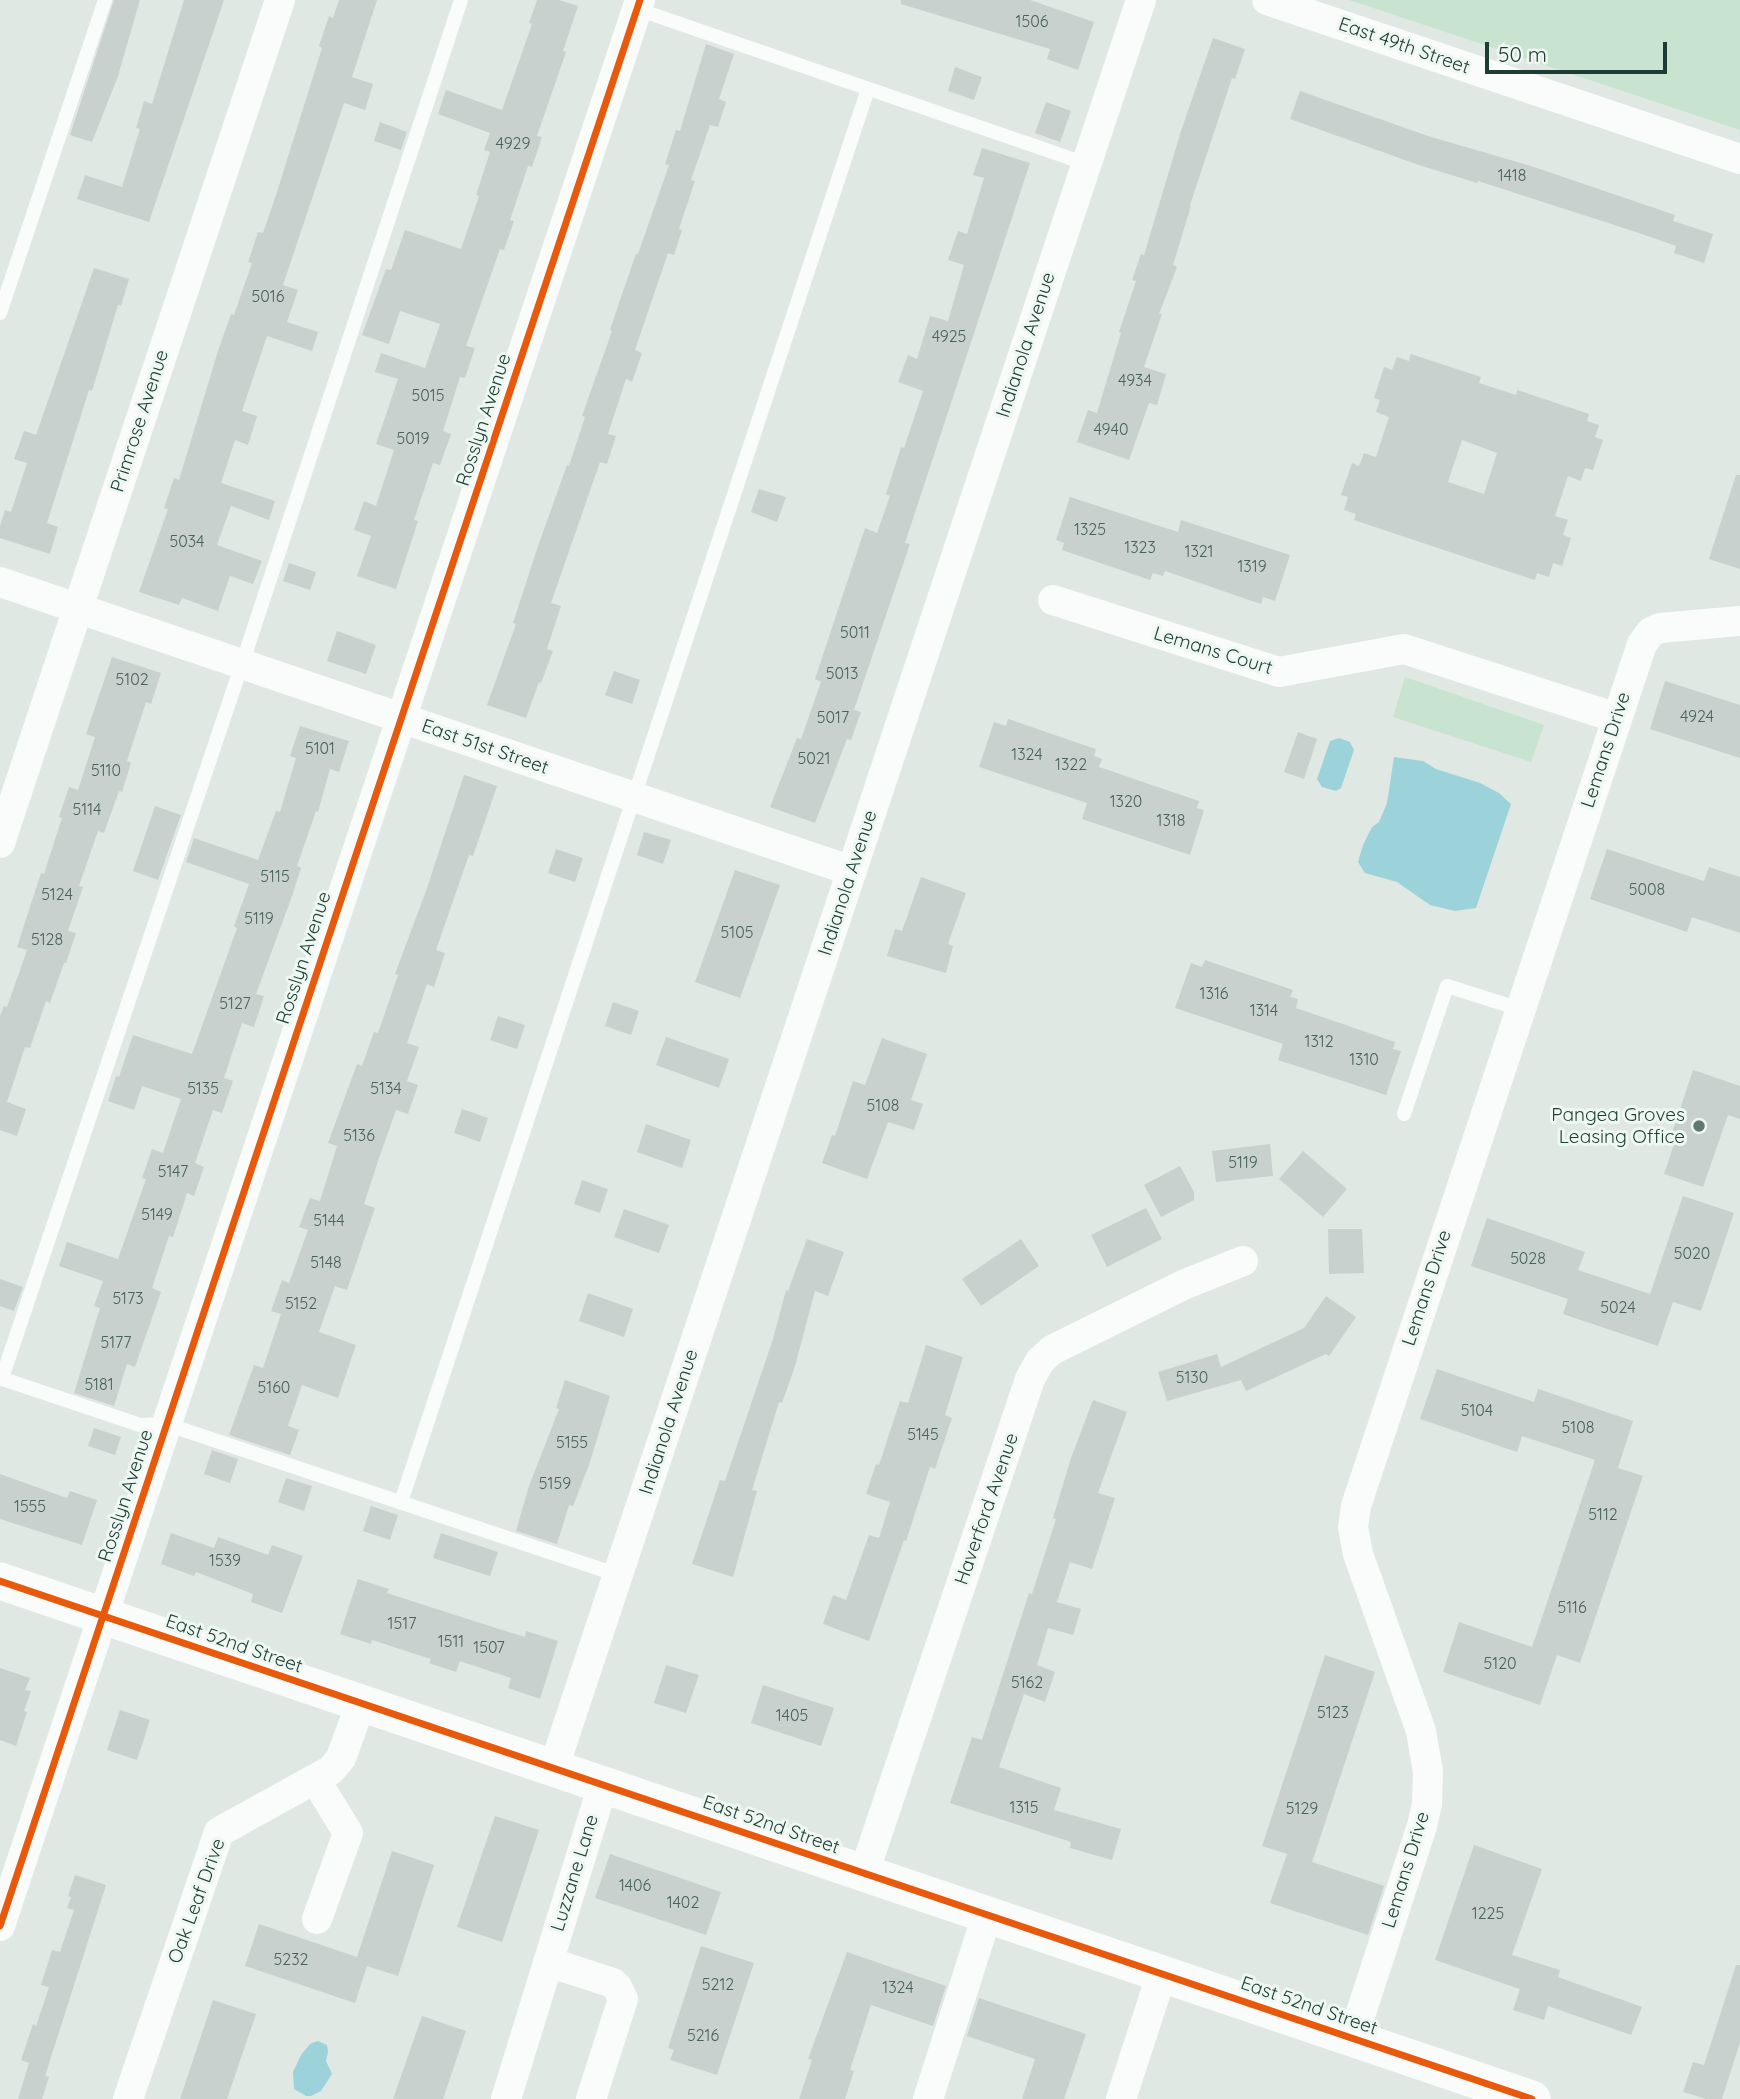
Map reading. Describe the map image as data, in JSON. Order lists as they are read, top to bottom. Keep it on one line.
{"streets":{"street":["East 49th Street","Indianola Avenue","Rosslyn Avenue","Primrose Avenue","Lemans Court","East 51st Street","Lemans Drive","Haverford Avenue","East 52nd Street","Luzzane Lane","Oak Leaf Drive"]},"crossings":[["Indianola Avenue","East 51st Street"],["Indianola Avenue","East 52nd Street"],["Rosslyn Avenue","East 51st Street"],["Rosslyn Avenue","East 52nd Street"],["Primrose Avenue","East 51st Street"],["Lemans Court","Lemans Drive"],["Lemans Drive","East 52nd Street"],["Haverford Avenue","East 52nd Street"],["East 52nd Street","Luzzane Lane"]],"places":["Pangea Groves Leasing Office"],"house_numbers":["1506","4929","1418","5016","4925","4934","5015","4940","5019","1325","5034","1323","1321","1319","5011","5013","5102","4924","5017","5101","1324","5021","1322","5110","1320","5114","1318","5115","5008","5124","5119","5105","5128","1316","5127","1314","1312","1310","5135","5134","5108","5136","5119","5147","5149","5144","5020","5028","5148","5173","5152","5024","5177","5130","5181","5160","5104","5108","5145","5155","5159","1555","5112","1539","5116","1517","1511","1507","5120","5162","5123","1405","1315","5129","1406","1402","1225","5232","5212","1324","5216"],"scale_bar":"50 m"}
